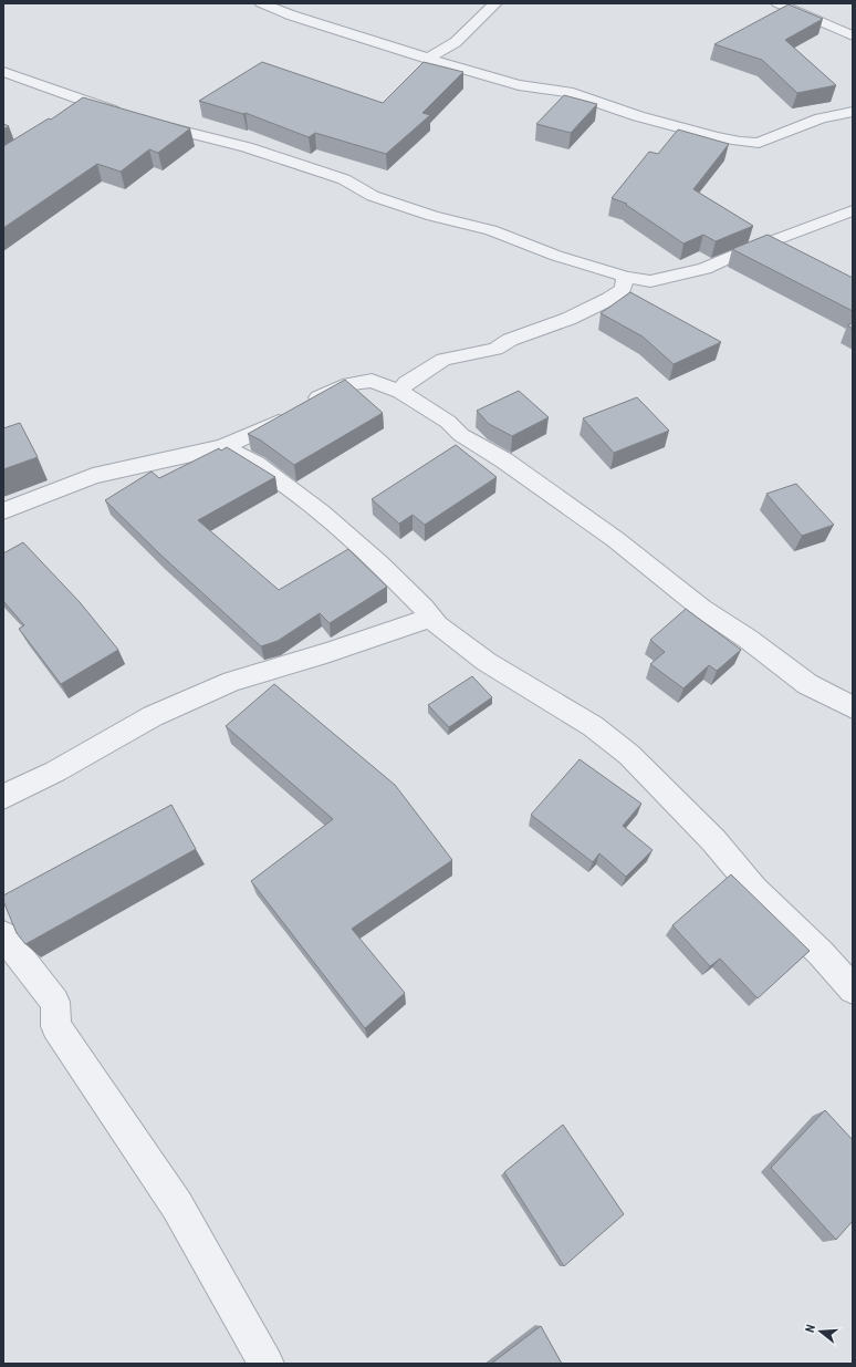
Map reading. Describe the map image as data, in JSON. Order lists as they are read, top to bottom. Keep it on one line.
{"north":"left"}
